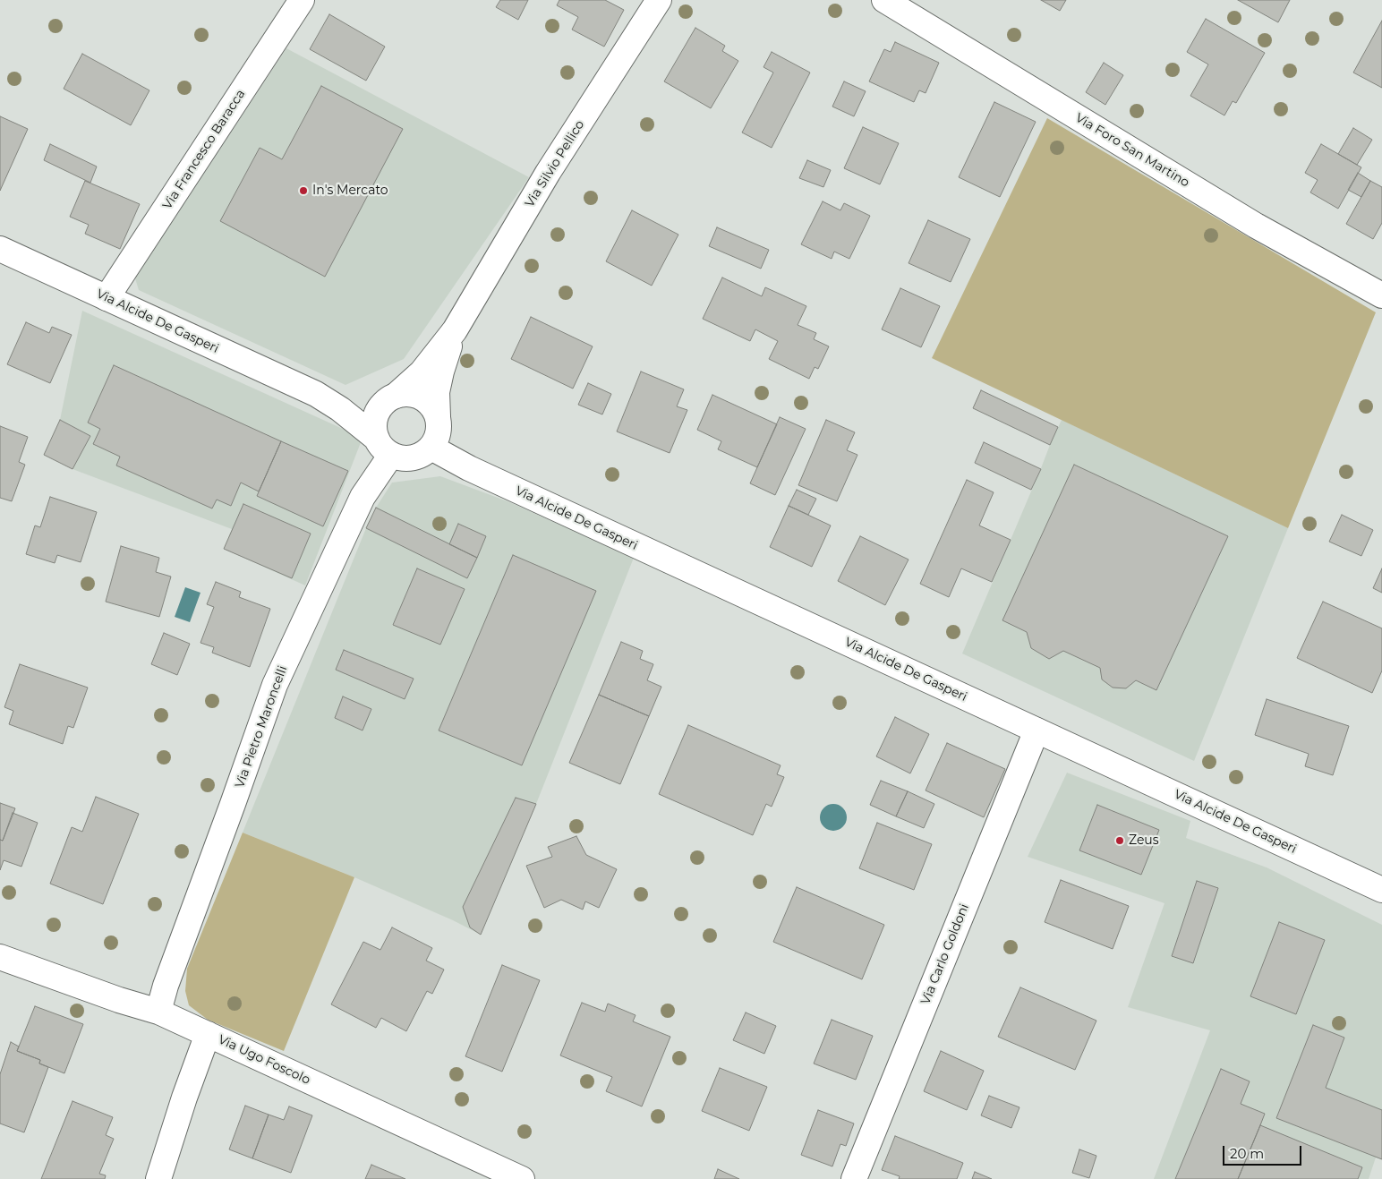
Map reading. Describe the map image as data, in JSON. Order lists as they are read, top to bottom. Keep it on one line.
{"streets":{"street":["Via Francesco Baracca","Via Foro San Martino","Via Silvio Pellico","Via Alcide De Gasperi","Via Pietro Maroncelli","Via Carlo Goldoni","Via Ugo Foscolo"]},"crossings":[["Via Francesco Baracca","Via Alcide De Gasperi"],["Via Silvio Pellico","Via Alcide De Gasperi"],["Via Silvio Pellico","Via Pietro Maroncelli"],["Via Alcide De Gasperi","Via Pietro Maroncelli"],["Via Alcide De Gasperi","Via Carlo Goldoni"],["Via Pietro Maroncelli","Via Ugo Foscolo"]],"places":["In's Mercato","Zeus"],"scale_bar":"20 m"}
